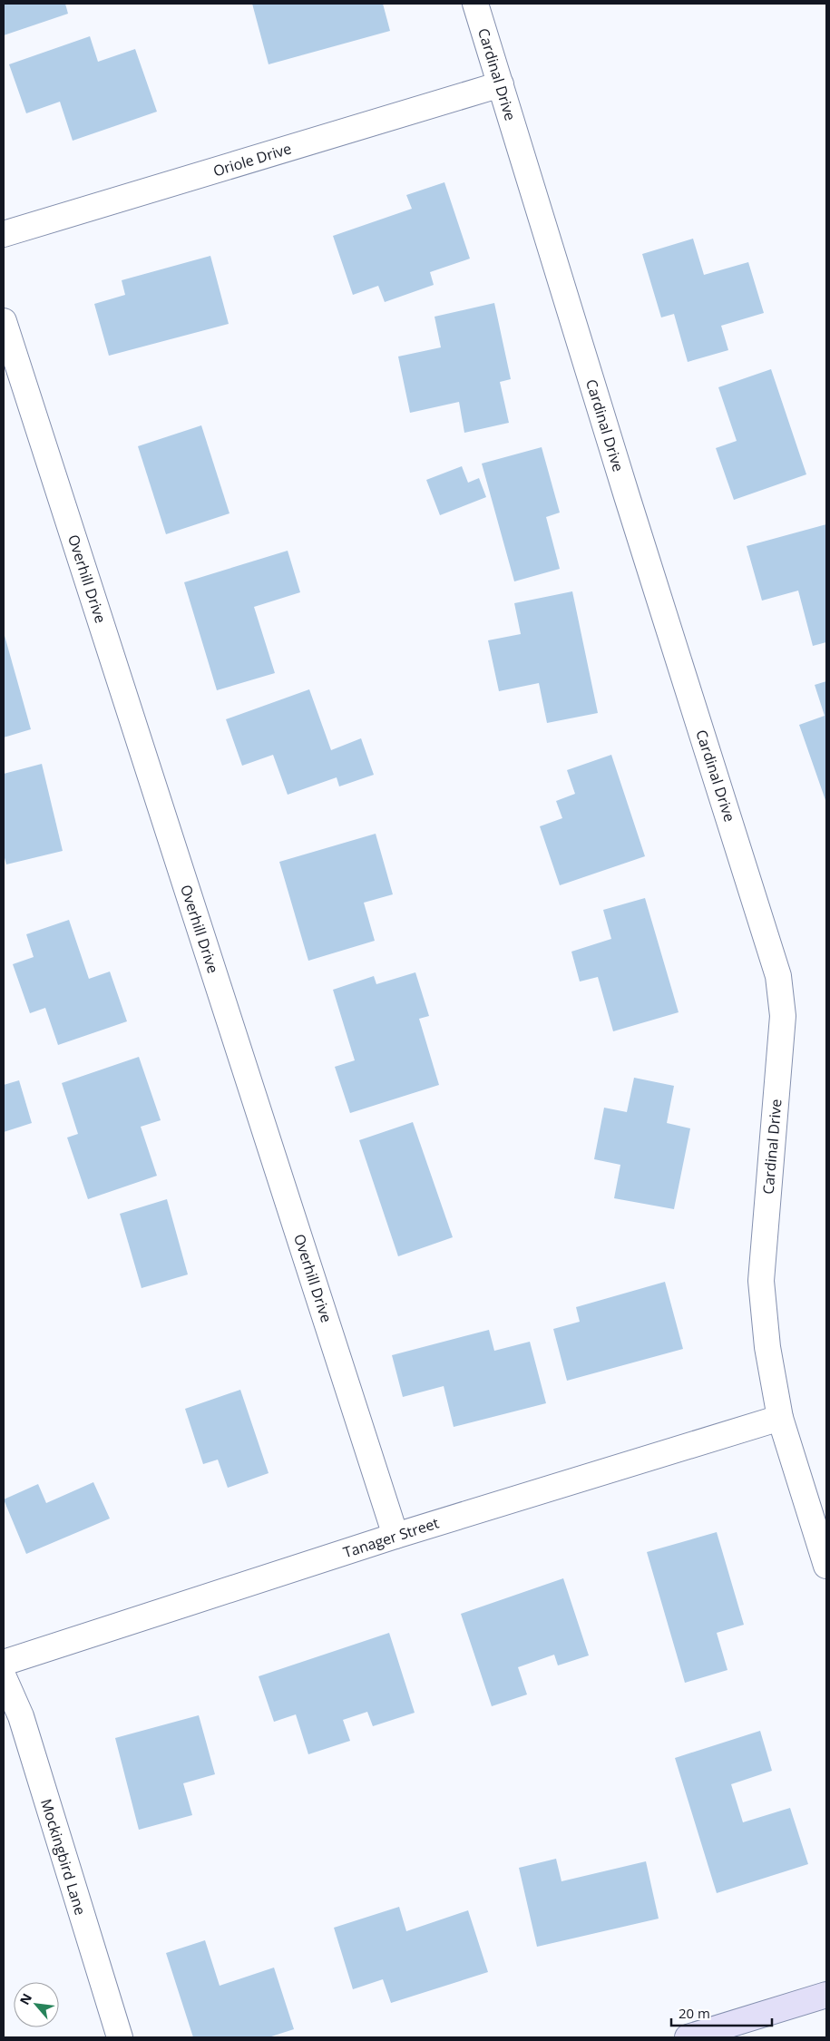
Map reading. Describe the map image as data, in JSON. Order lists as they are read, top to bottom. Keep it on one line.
{"streets":{"street":["Cardinal Drive","Oriole Drive","Overhill Drive","Tanager Street","Mockingbird Lane"]},"crossings":[["Cardinal Drive","Oriole Drive"],["Cardinal Drive","Tanager Street"],["Overhill Drive","Tanager Street"]],"scale_bar":"20 m","north":"top left"}
